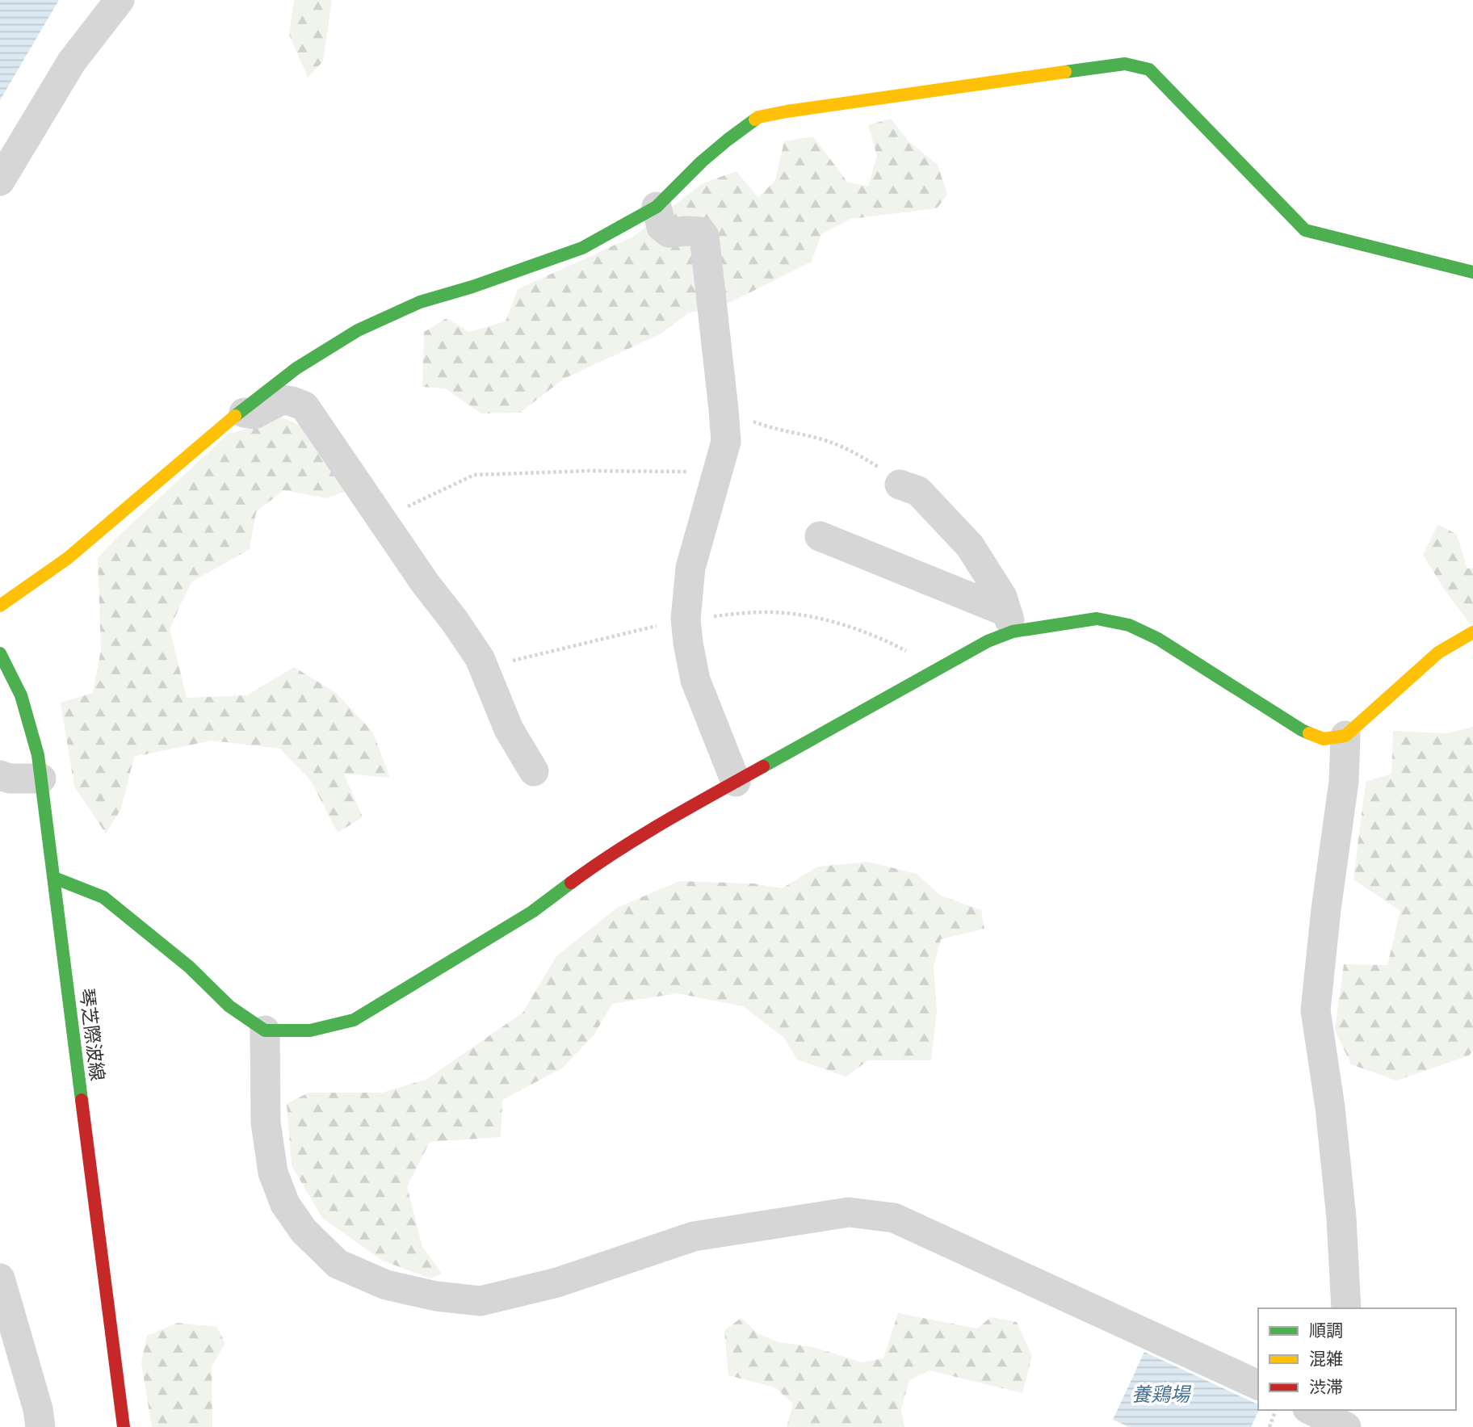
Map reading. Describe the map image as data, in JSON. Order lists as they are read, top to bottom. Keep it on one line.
{"streets":{"street":["琴芝際波線"]},"water":["養鶏場"],"legend":["順調","混雑","渋滞"]}
